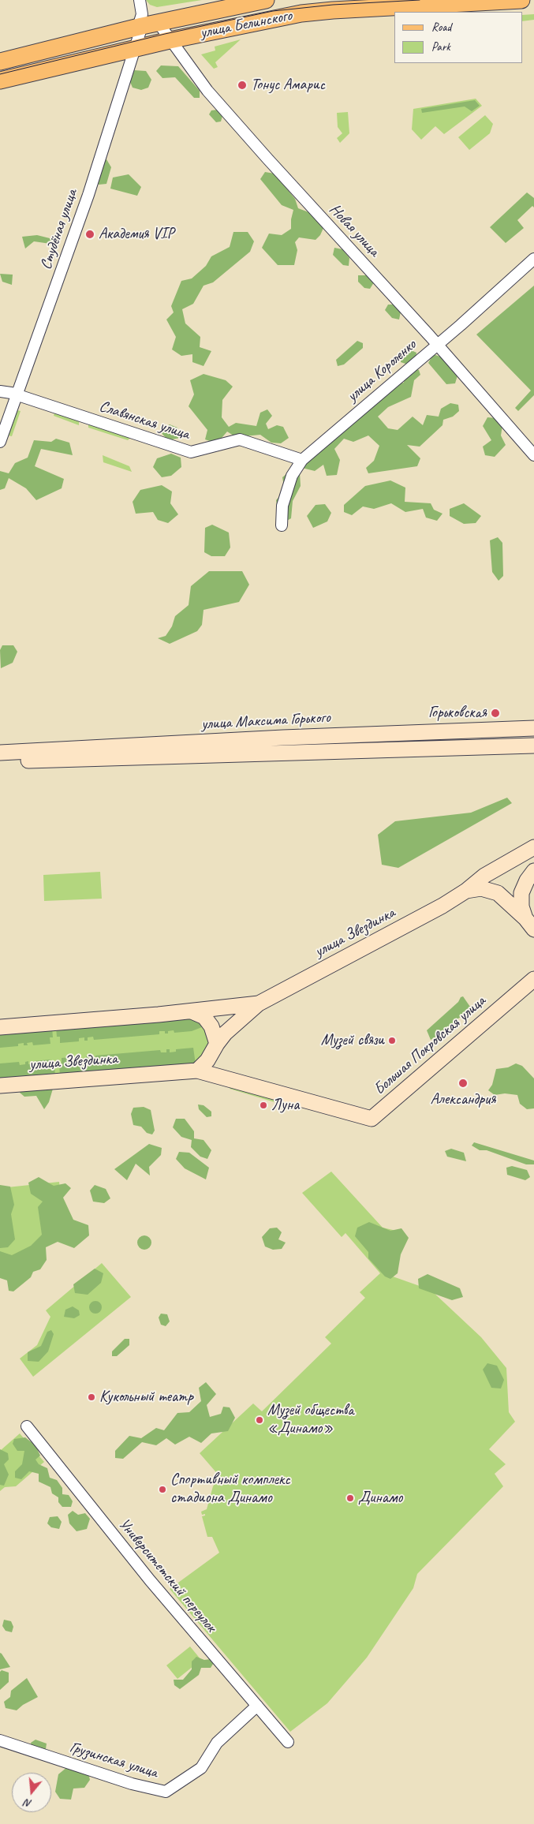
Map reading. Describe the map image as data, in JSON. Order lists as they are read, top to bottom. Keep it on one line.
{"streets":{"main road":["улица Белинского"],"street":["Студёная улица","Новая улица","улица Короленко","Славянская улица","улица Максима Горького","улица Звездинка","Большая Покровская улица","Университетский переулок","Грузинская улица"]},"crossings":[["улица Белинского","Студёная улица"],["улица Белинского","Новая улица"],["Студёная улица","Новая улица"],["Студёная улица","Славянская улица"],["Новая улица","улица Короленко"],["улица Короленко","Славянская улица"],["улица Звездинка","Большая Покровская улица"],["Университетский переулок","Грузинская улица"]],"places":["Тонус Амарис","Академия VIP","Горьковская","Музей связи","Александрия","Луна","Кукольный театр","Музей общества «Динамо»","Спортивный комплекс стадиона Динамо","Динамо"],"legend":["Road","Park"],"north":"bottom"}
